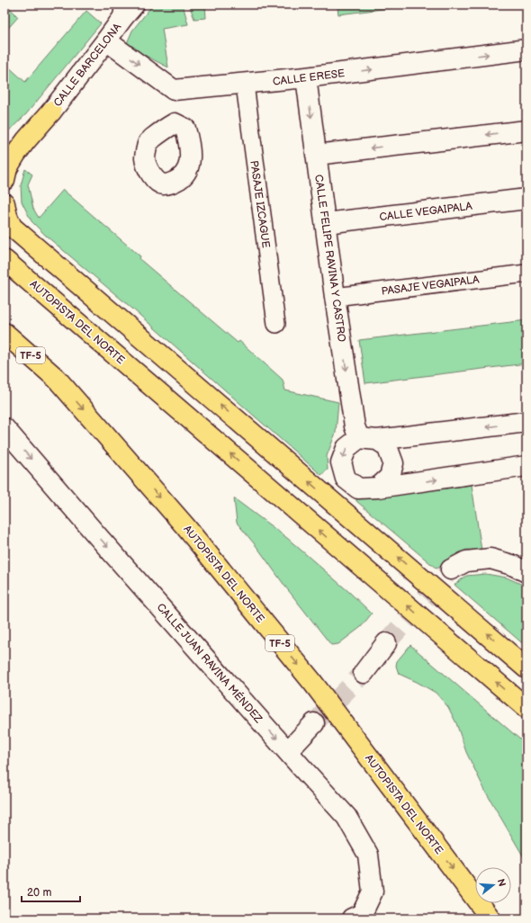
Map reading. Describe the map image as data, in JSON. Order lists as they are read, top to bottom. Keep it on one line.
{"streets":{"highway":["AUTOPISTA DEL NORTE","TF-5"],"street":["CALLE BARCELONA","CALLE ERESE","PASAJE IZCAGUE","CALLE VEGAIPALA","CALLE FELIPE RAVINA Y CASTRO","PASAJE VEGAIPALA","CALLE JUAN RAVINA MÉNDEZ"]},"crossings":[["CALLE BARCELONA","CALLE ERESE"],["CALLE ERESE","PASAJE IZCAGUE"],["CALLE ERESE","CALLE FELIPE RAVINA Y CASTRO"],["CALLE VEGAIPALA","CALLE FELIPE RAVINA Y CASTRO"],["CALLE FELIPE RAVINA Y CASTRO","PASAJE VEGAIPALA"]],"one_way":["CALLE FELIPE RAVINA Y CASTRO","CALLE JUAN RAVINA MÉNDEZ"],"scale_bar":"20 m","north":"right"}
